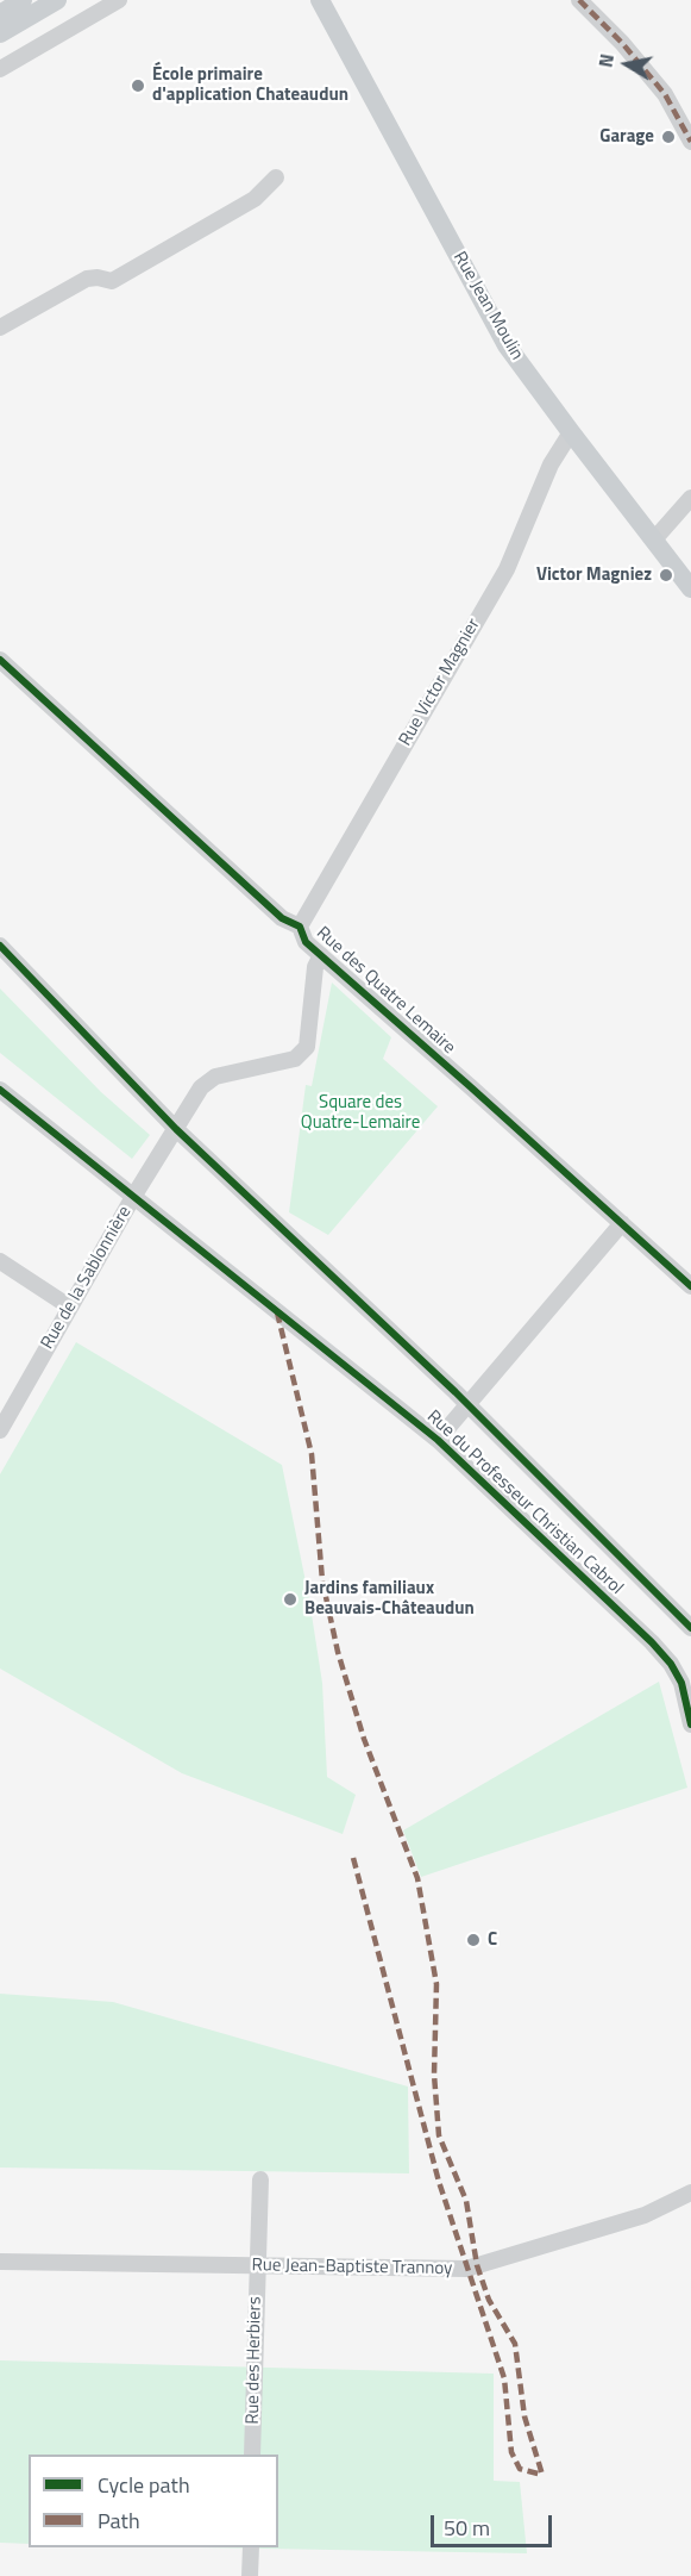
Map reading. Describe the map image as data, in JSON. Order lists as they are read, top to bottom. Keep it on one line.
{"streets":{"main road":["Rue Jean Moulin"],"street":["Rue Victor Magnier","Rue des Quatre Lemaire","Rue de la Sablonnière","Rue du Professeur Christian Cabrol","Rue Jean-Baptiste Trannoy","Rue des Herbiers"]},"crossings":[["Rue Jean Moulin","Rue Victor Magnier"],["Rue Victor Magnier","Rue des Quatre Lemaire"],["Rue des Quatre Lemaire","Rue de la Sablonnière"],["Rue de la Sablonnière","Rue du Professeur Christian Cabrol"],["Rue Jean-Baptiste Trannoy","Rue des Herbiers"]],"parks":["Square des Quatre-Lemaire"],"places":["École primaire d'application Chateaudun","Garage","Victor Magniez","Jardins familiaux Beauvais-Châteaudun","C"],"legend":["Cycle path","Path"],"scale_bar":"50 m","north":"left"}
